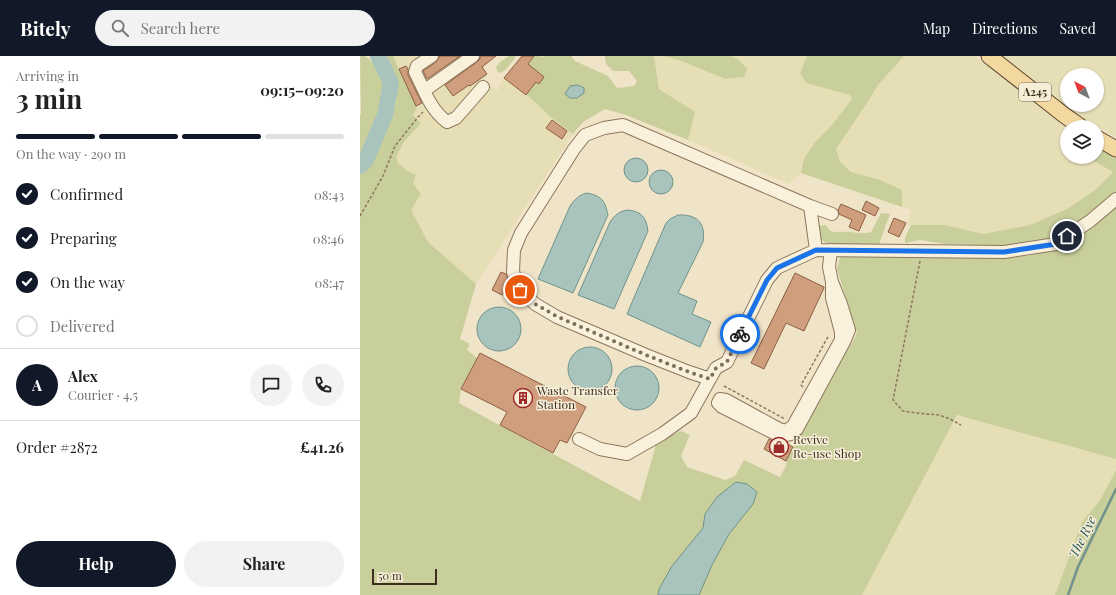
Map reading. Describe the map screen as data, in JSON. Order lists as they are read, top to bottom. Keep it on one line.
{"streets":{"main road":["A245"]},"water":["The Rye"],"places":{"building":["Waste Transfer Station"],"shop":["Revive Re-use Shop"]},"scale_bar":"50 m","north":"top left","page":{"header":"Bitely","search":"Search here","nav":["Map","Directions","Saved"],"heading":["3 min","Arriving in","09:15–09:20"],"panel":["Alex","Courier · 4.5","Order #2872","£41.26"],"bar":"On the way · 290 m","list":[["Confirmed","08:43"],["Preparing","08:46"],["On the way","08:47"],"Delivered"],"round":"A","buttons":["Help","Share"],"scale":"50 m"}}
